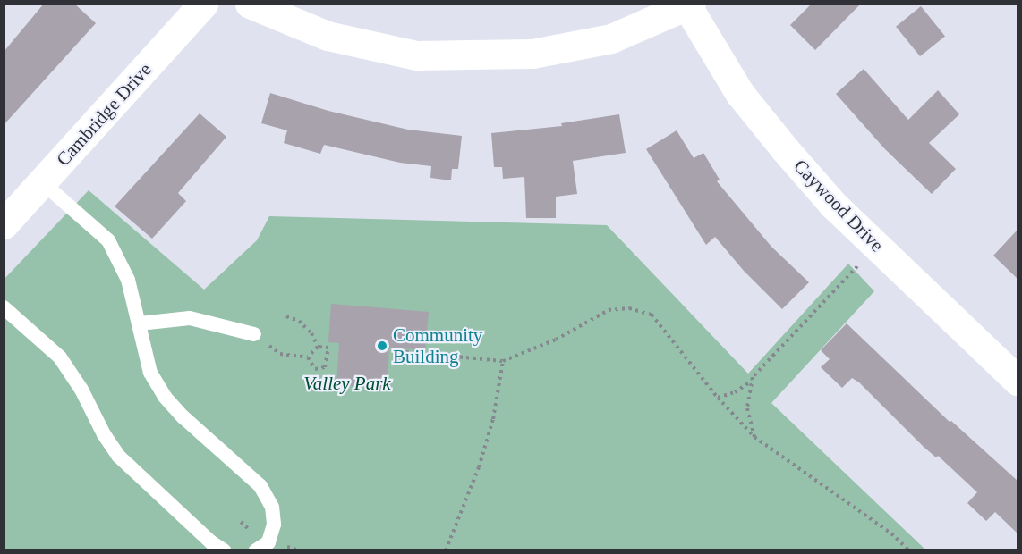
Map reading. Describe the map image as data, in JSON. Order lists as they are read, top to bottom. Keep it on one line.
{"streets":{"street":["Cambridge Drive","Caywood Drive"]},"parks":["Valley Park"],"places":["Community Building"]}
